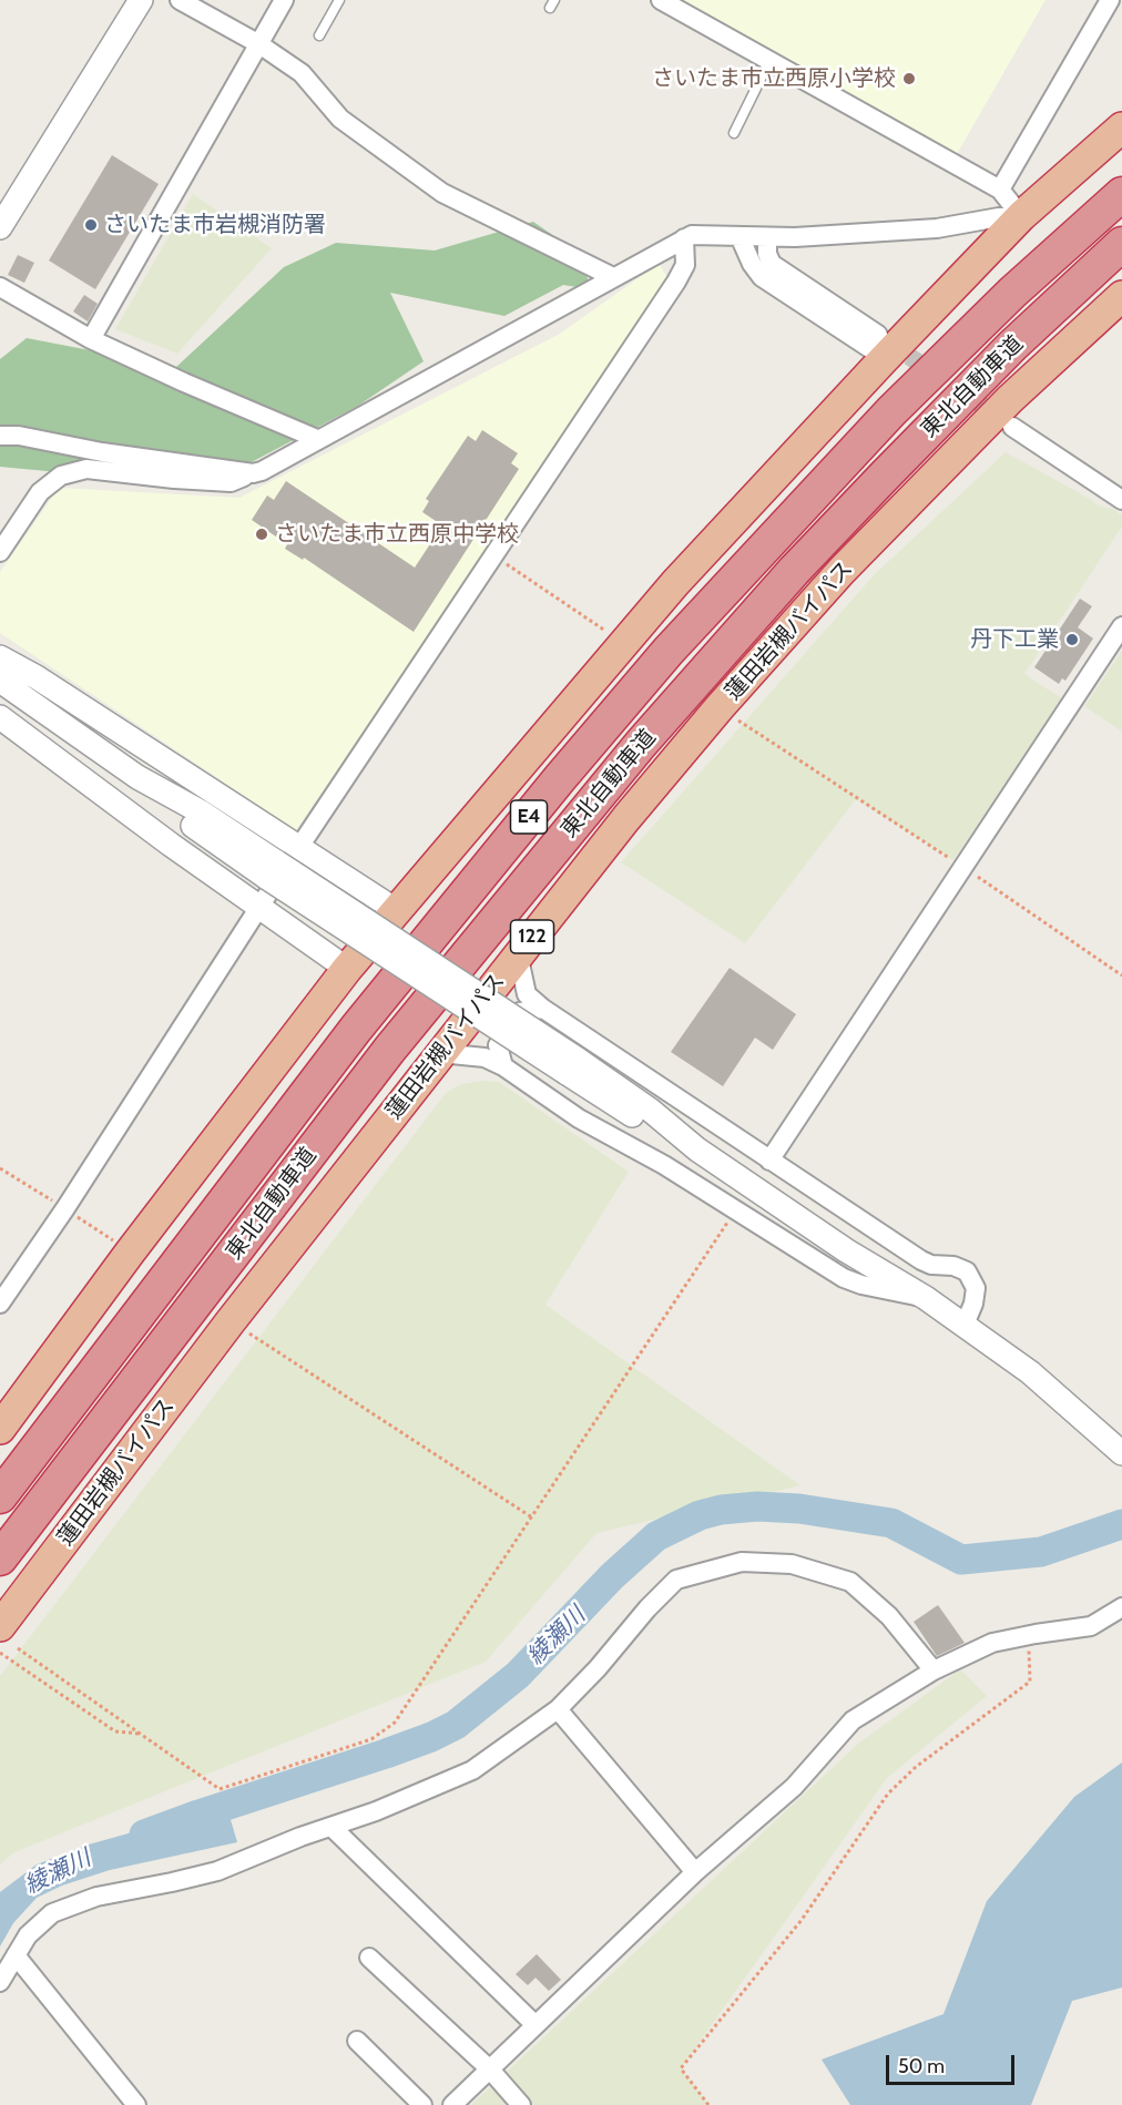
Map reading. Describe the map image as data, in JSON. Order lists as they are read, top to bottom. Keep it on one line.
{"streets":{"highway":["東北自動車道","蓮田岩槻バイパス","E4","122"]},"water":["綾瀬川"],"places":["さいたま市立西原小学校","さいたま市岩槻消防署","さいたま市立西原中学校","丹下工業"],"scale_bar":"50 m"}
